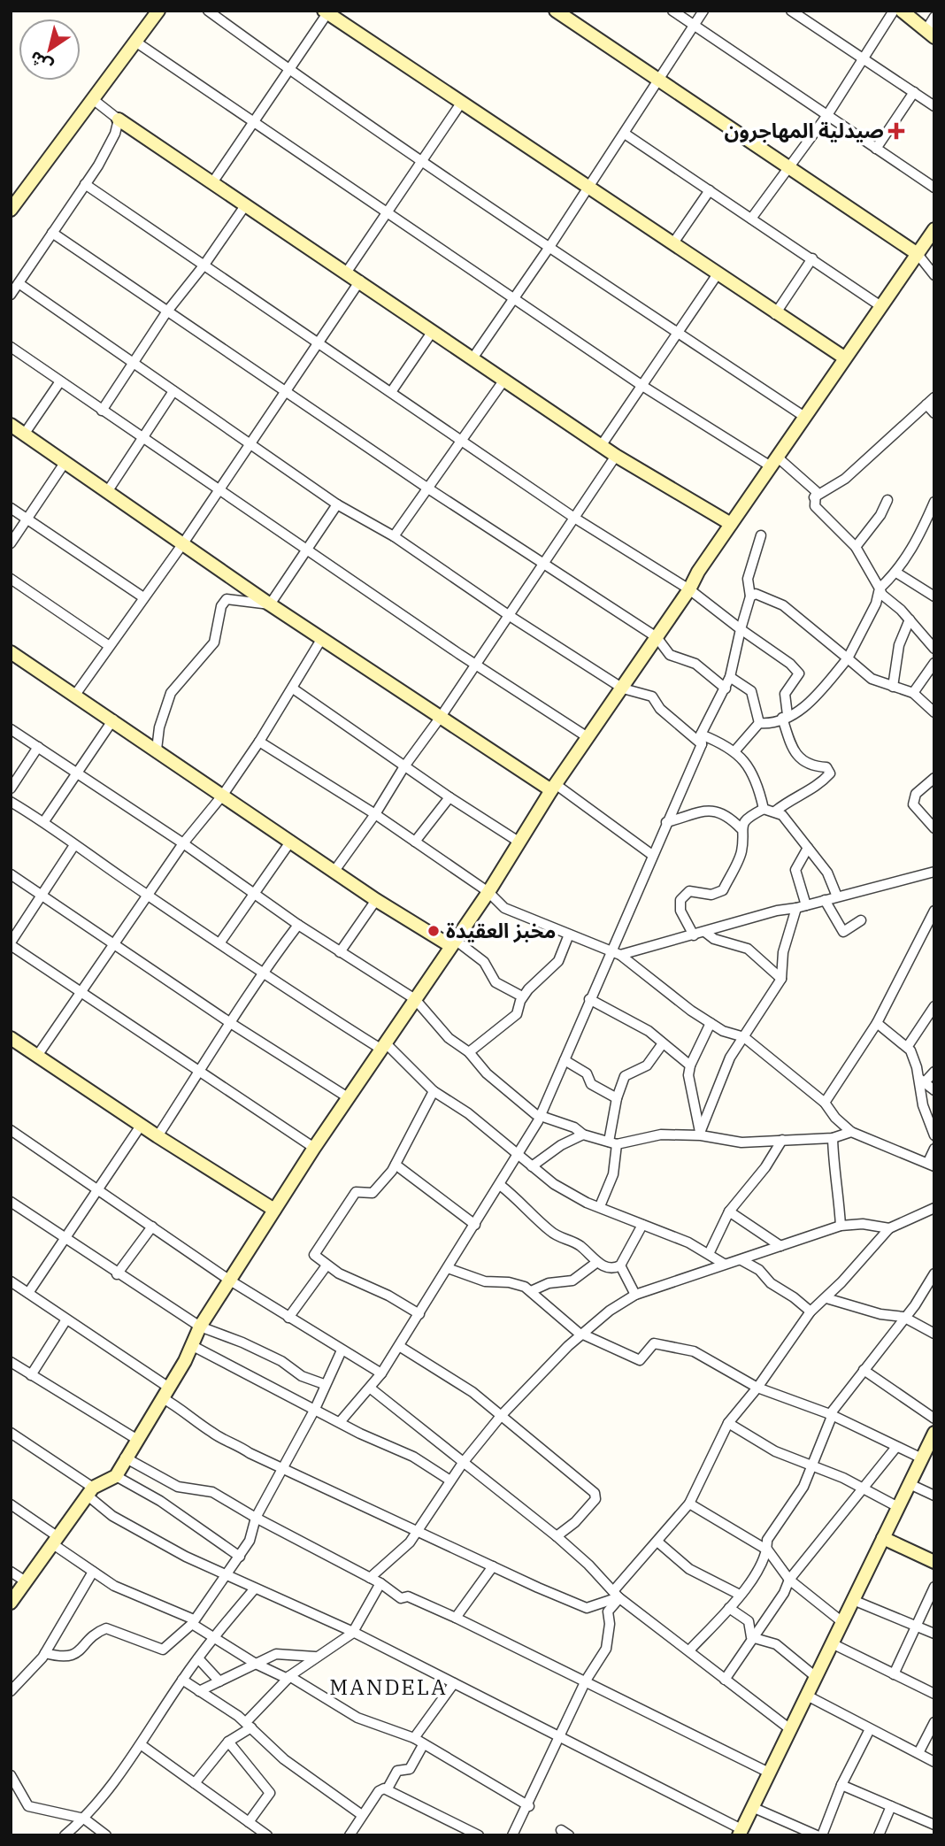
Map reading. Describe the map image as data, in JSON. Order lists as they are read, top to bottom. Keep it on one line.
{"districts":["MANDELA"],"places":{"health":["صيدلية المهاجرون"],"other":["مخبز العقيدة"]},"north":"bottom left"}
